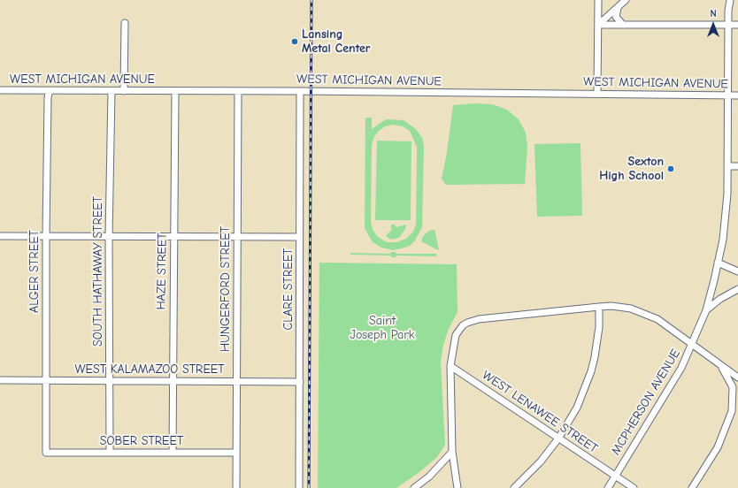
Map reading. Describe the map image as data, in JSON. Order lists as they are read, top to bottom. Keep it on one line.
{"streets":{"street":["WEST MICHIGAN AVENUE","ALGER STREET","SOUTH HATHAWAY STREET","HAZE STREET","HUNGERFORD STREET","CLARE STREET","WEST KALAMAZOO STREET","MCPHERSON AVENUE","WEST LENAWEE STREET","SOBER STREET"]},"crossings":[["WEST MICHIGAN AVENUE","ALGER STREET"],["WEST MICHIGAN AVENUE","SOUTH HATHAWAY STREET"],["WEST MICHIGAN AVENUE","HAZE STREET"],["WEST MICHIGAN AVENUE","HUNGERFORD STREET"],["WEST MICHIGAN AVENUE","CLARE STREET"],["WEST MICHIGAN AVENUE","MCPHERSON AVENUE"],["ALGER STREET","WEST KALAMAZOO STREET"],["ALGER STREET","SOBER STREET"],["SOUTH HATHAWAY STREET","WEST KALAMAZOO STREET"],["SOUTH HATHAWAY STREET","SOBER STREET"],["HAZE STREET","WEST KALAMAZOO STREET"],["HAZE STREET","SOBER STREET"],["HUNGERFORD STREET","WEST KALAMAZOO STREET"],["HUNGERFORD STREET","SOBER STREET"],["CLARE STREET","WEST KALAMAZOO STREET"],["MCPHERSON AVENUE","WEST LENAWEE STREET"]],"parks":["Saint Joseph Park"],"places":["Lansing Metal Center","Sexton High School"],"north":"top"}
